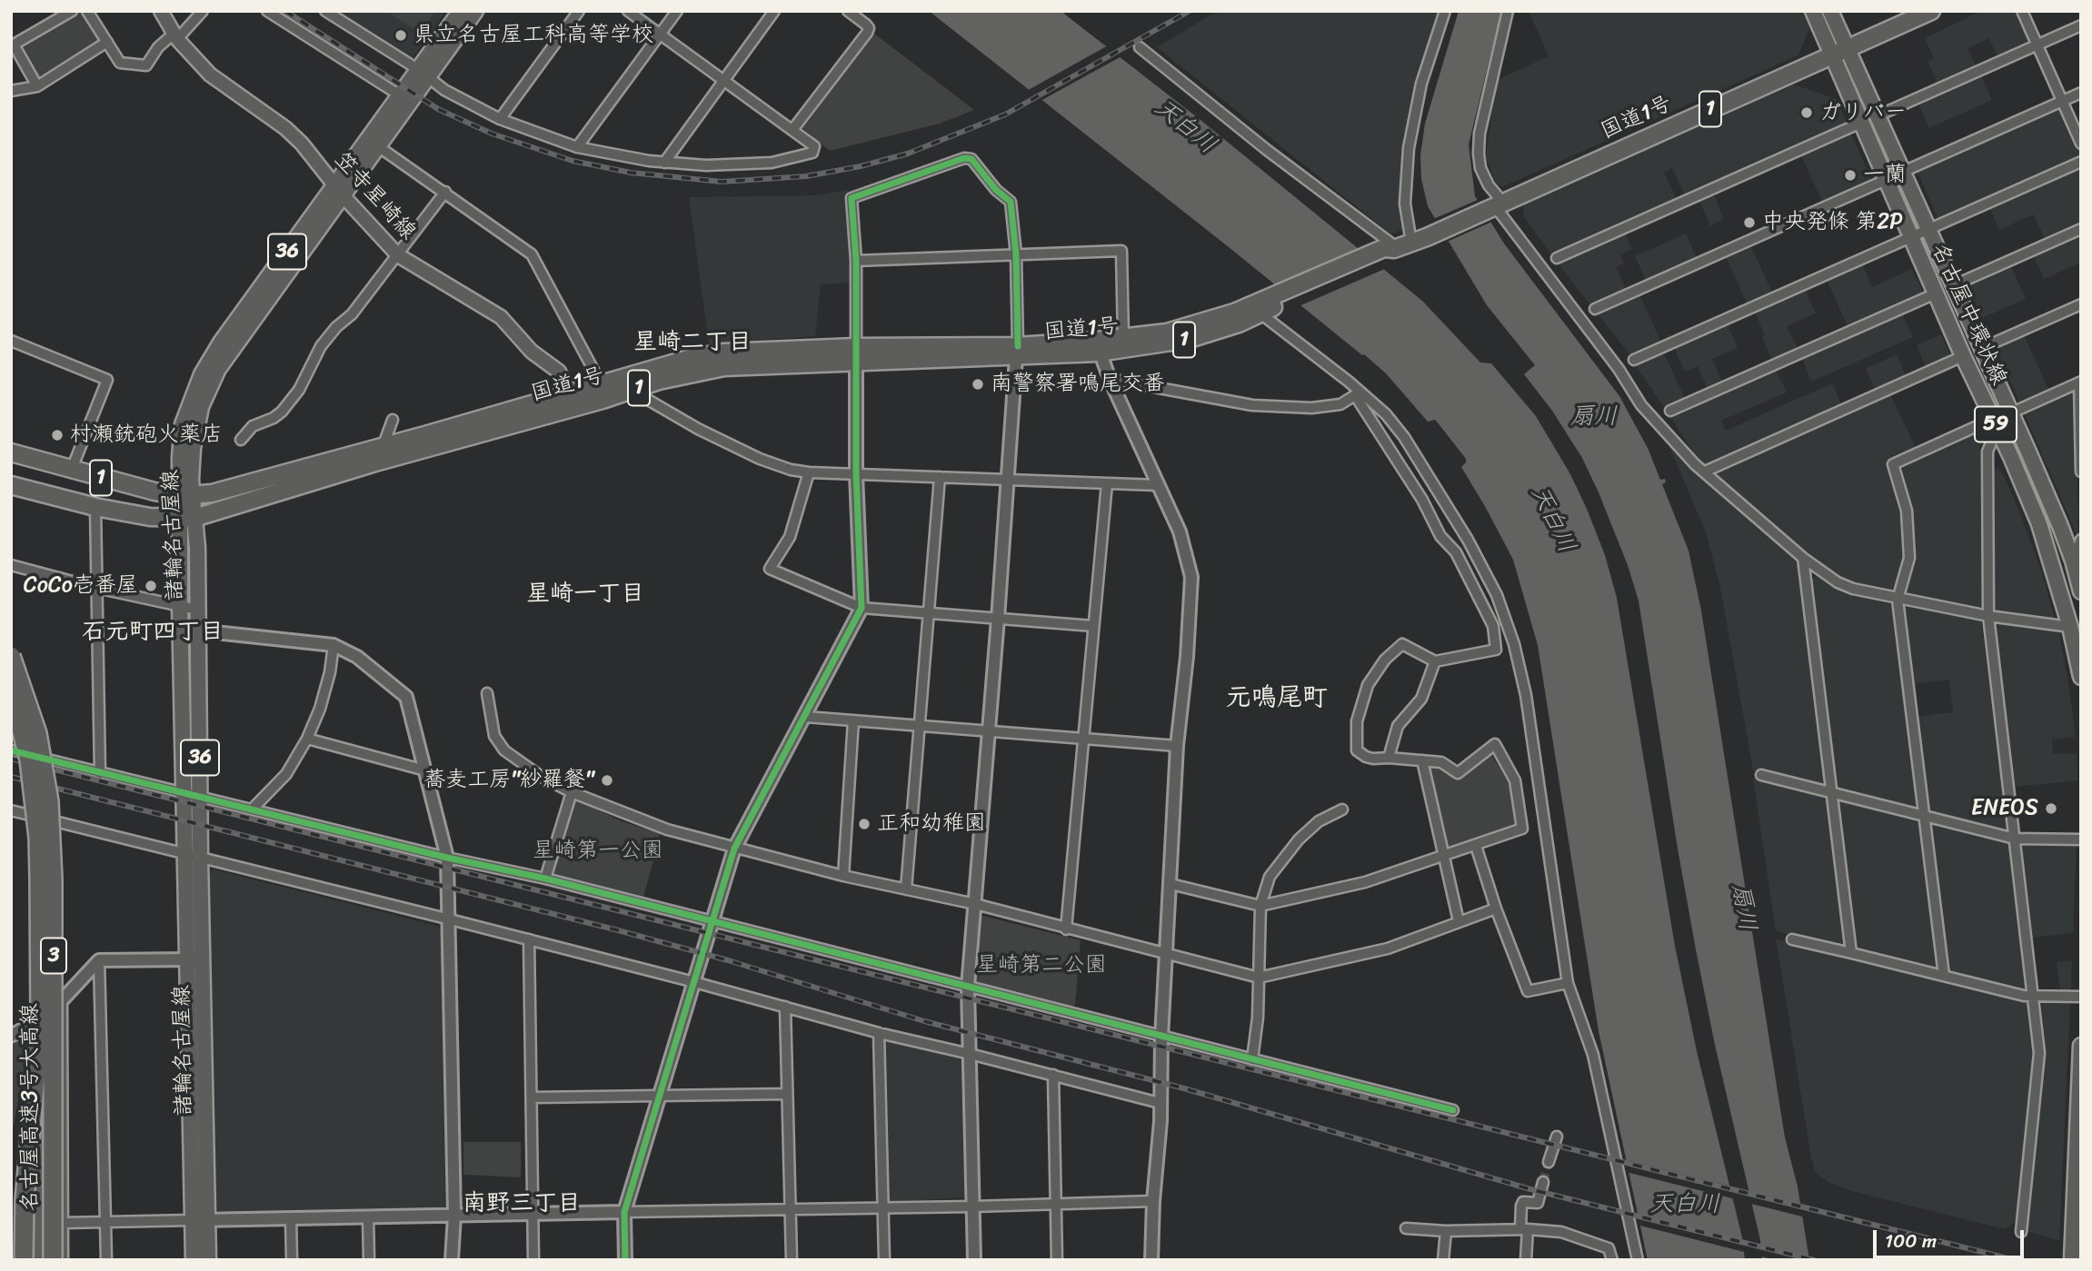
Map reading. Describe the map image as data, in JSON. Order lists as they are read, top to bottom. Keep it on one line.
{"streets":{"highway":["1","国道1号","3","名古屋高速3号大高線"],"main road":["笠寺星崎線","36","名古屋中環状線","59","諸輪名古屋線"]},"crossings":[["国道1号","笠寺星崎線"],["国道1号","名古屋中環状線"],["国道1号","諸輪名古屋線"],["笠寺星崎線","諸輪名古屋線"]],"districts":["星崎二丁目","星崎一丁目","石元町四丁目","元鳴尾町","南野三丁目"],"water":["天白川","扇川"],"parks":["星崎第一公園","星崎第二公園"],"places":["県立名古屋工科高等学校","ガリバー","一蘭","中央発條 第2P","南警察署鳴尾交番","村瀬銃砲火薬店","CoCo壱番屋","蕎麦工房\"紗羅餐\"","ENEOS","正和幼稚園"],"scale_bar":"100 m"}
